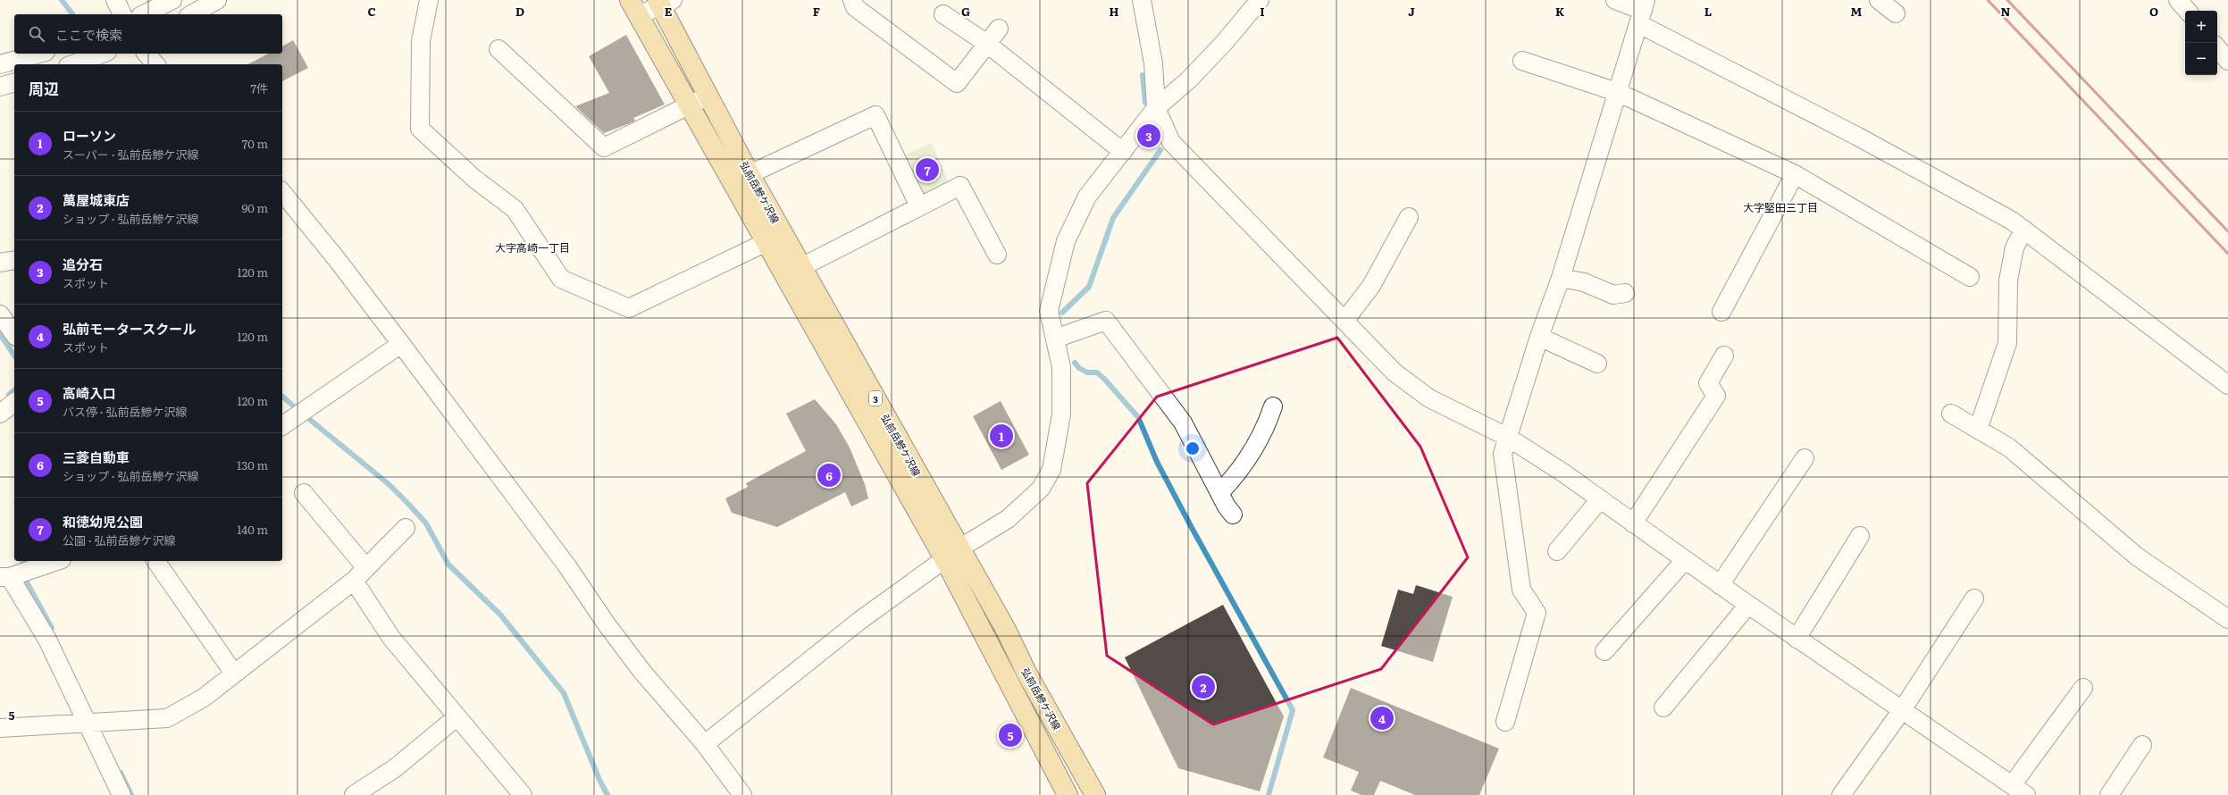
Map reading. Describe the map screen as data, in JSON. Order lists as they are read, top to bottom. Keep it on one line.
{"streets":{"main road":["弘前岳鰺ケ沢線","3"]},"crossings":[["弘前岳鰺ケ沢線","3"]],"districts":["大字堅田三丁目","大字高崎一丁目"],"page":{"map_buttons":["+","−"],"search":"ここで検索","heading":["周辺","7件"],"list":[{"mark":"1","name":"ローソン","note":"スーパー · 弘前岳鰺ケ沢線","value":"70 m"},{"mark":"2","name":"萬屋城東店","note":"ショップ · 弘前岳鰺ケ沢線","value":"90 m"},{"mark":"3","name":"追分石","note":"スポット","value":"120 m"},{"mark":"4","name":"弘前モータースクール","note":"スポット","value":"120 m"},{"mark":"5","name":"高崎入口","note":"バス停 · 弘前岳鰺ケ沢線","value":"120 m"},{"mark":"6","name":"三菱自動車","note":"ショップ · 弘前岳鰺ケ沢線","value":"130 m"},{"mark":"7","name":"和徳幼児公園","note":"公園 · 弘前岳鰺ケ沢線","value":"140 m"}],"pins":["3","7","1","6","2","4","5"]},"grid":{"columns":["C","D","E","F","G","H","I","J","K","L","M","N","O"],"rows":["5"]}}
